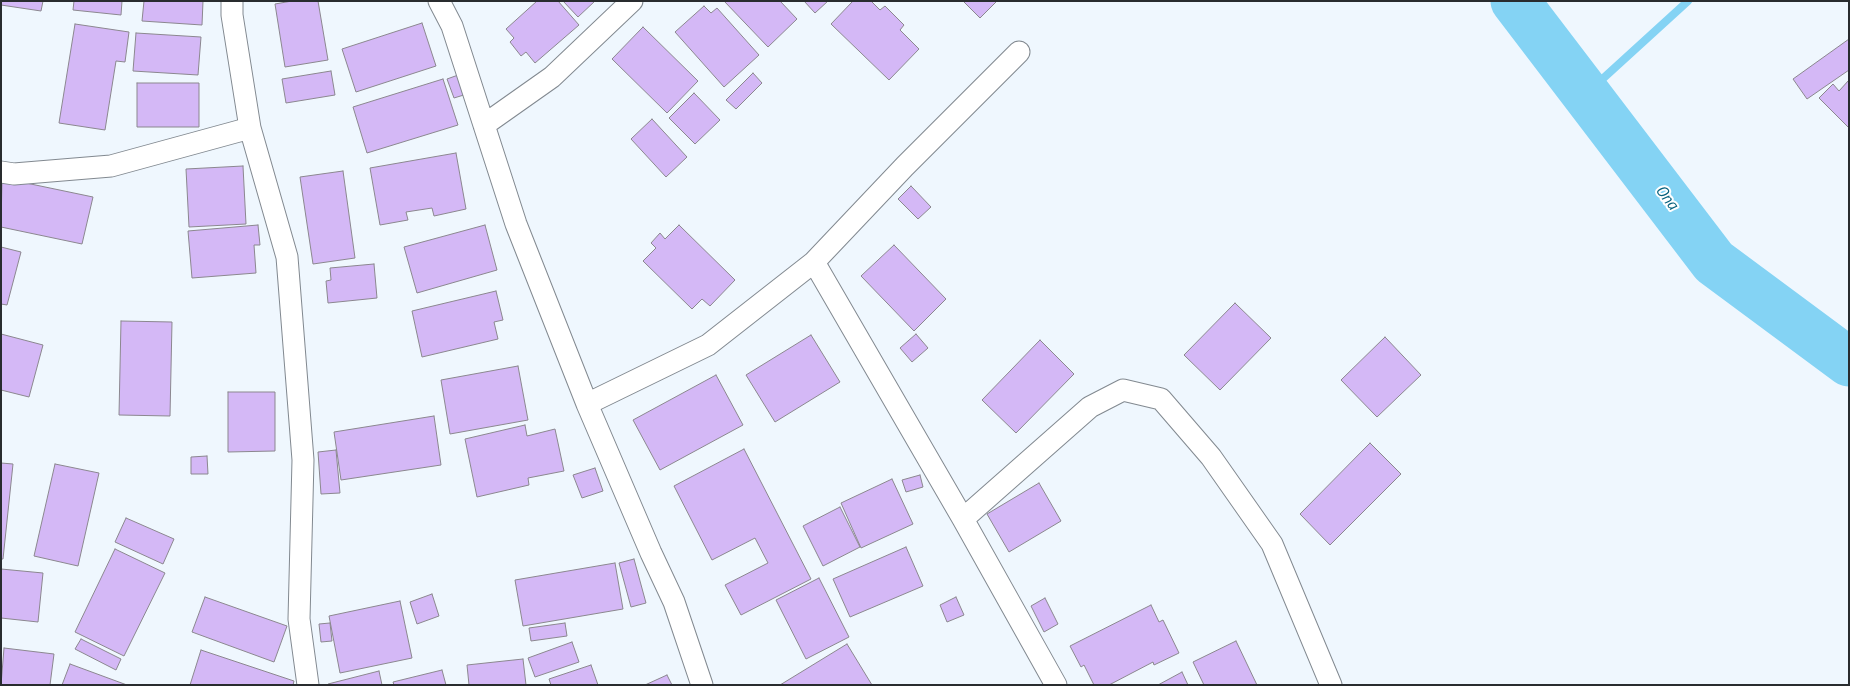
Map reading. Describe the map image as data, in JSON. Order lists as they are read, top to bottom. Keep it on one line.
{"water":["Ona"]}
